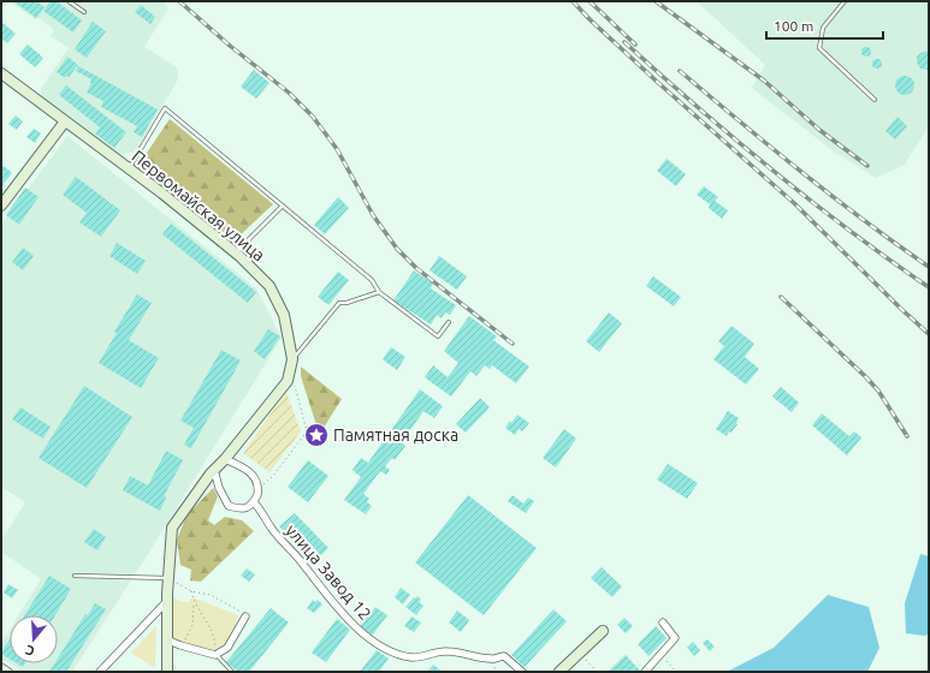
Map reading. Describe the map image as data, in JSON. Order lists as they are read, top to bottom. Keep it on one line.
{"streets":{"street":["Первомайская улица","улица Завод 12"]},"crossings":[["Первомайская улица","улица Завод 12"]],"places":{"place":["Памятная доска"]},"scale_bar":"100 m","north":"bottom"}
